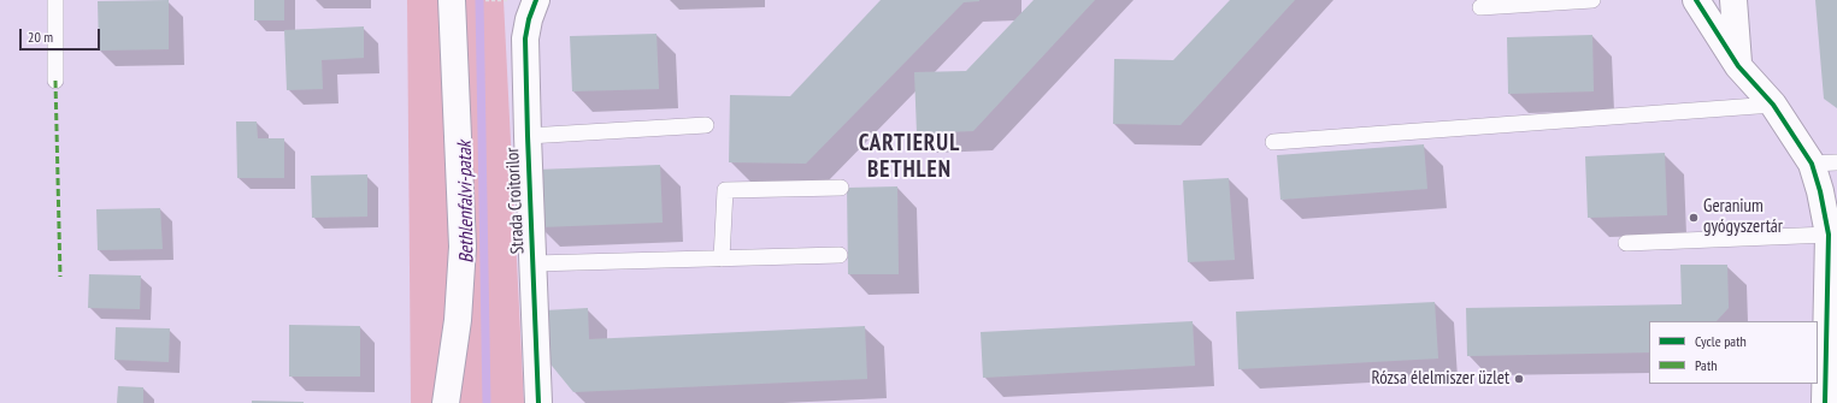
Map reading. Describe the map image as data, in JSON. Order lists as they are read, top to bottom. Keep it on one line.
{"streets":{"street":["Strada Croitorilor"]},"districts":["CARTIERUL BETHLEN"],"water":["Bethlenfalvi-patak"],"places":["Geranium gyógyszertár","Rózsa élelmiszer üzlet"],"legend":["Cycle path","Path"],"scale_bar":"20 m"}
